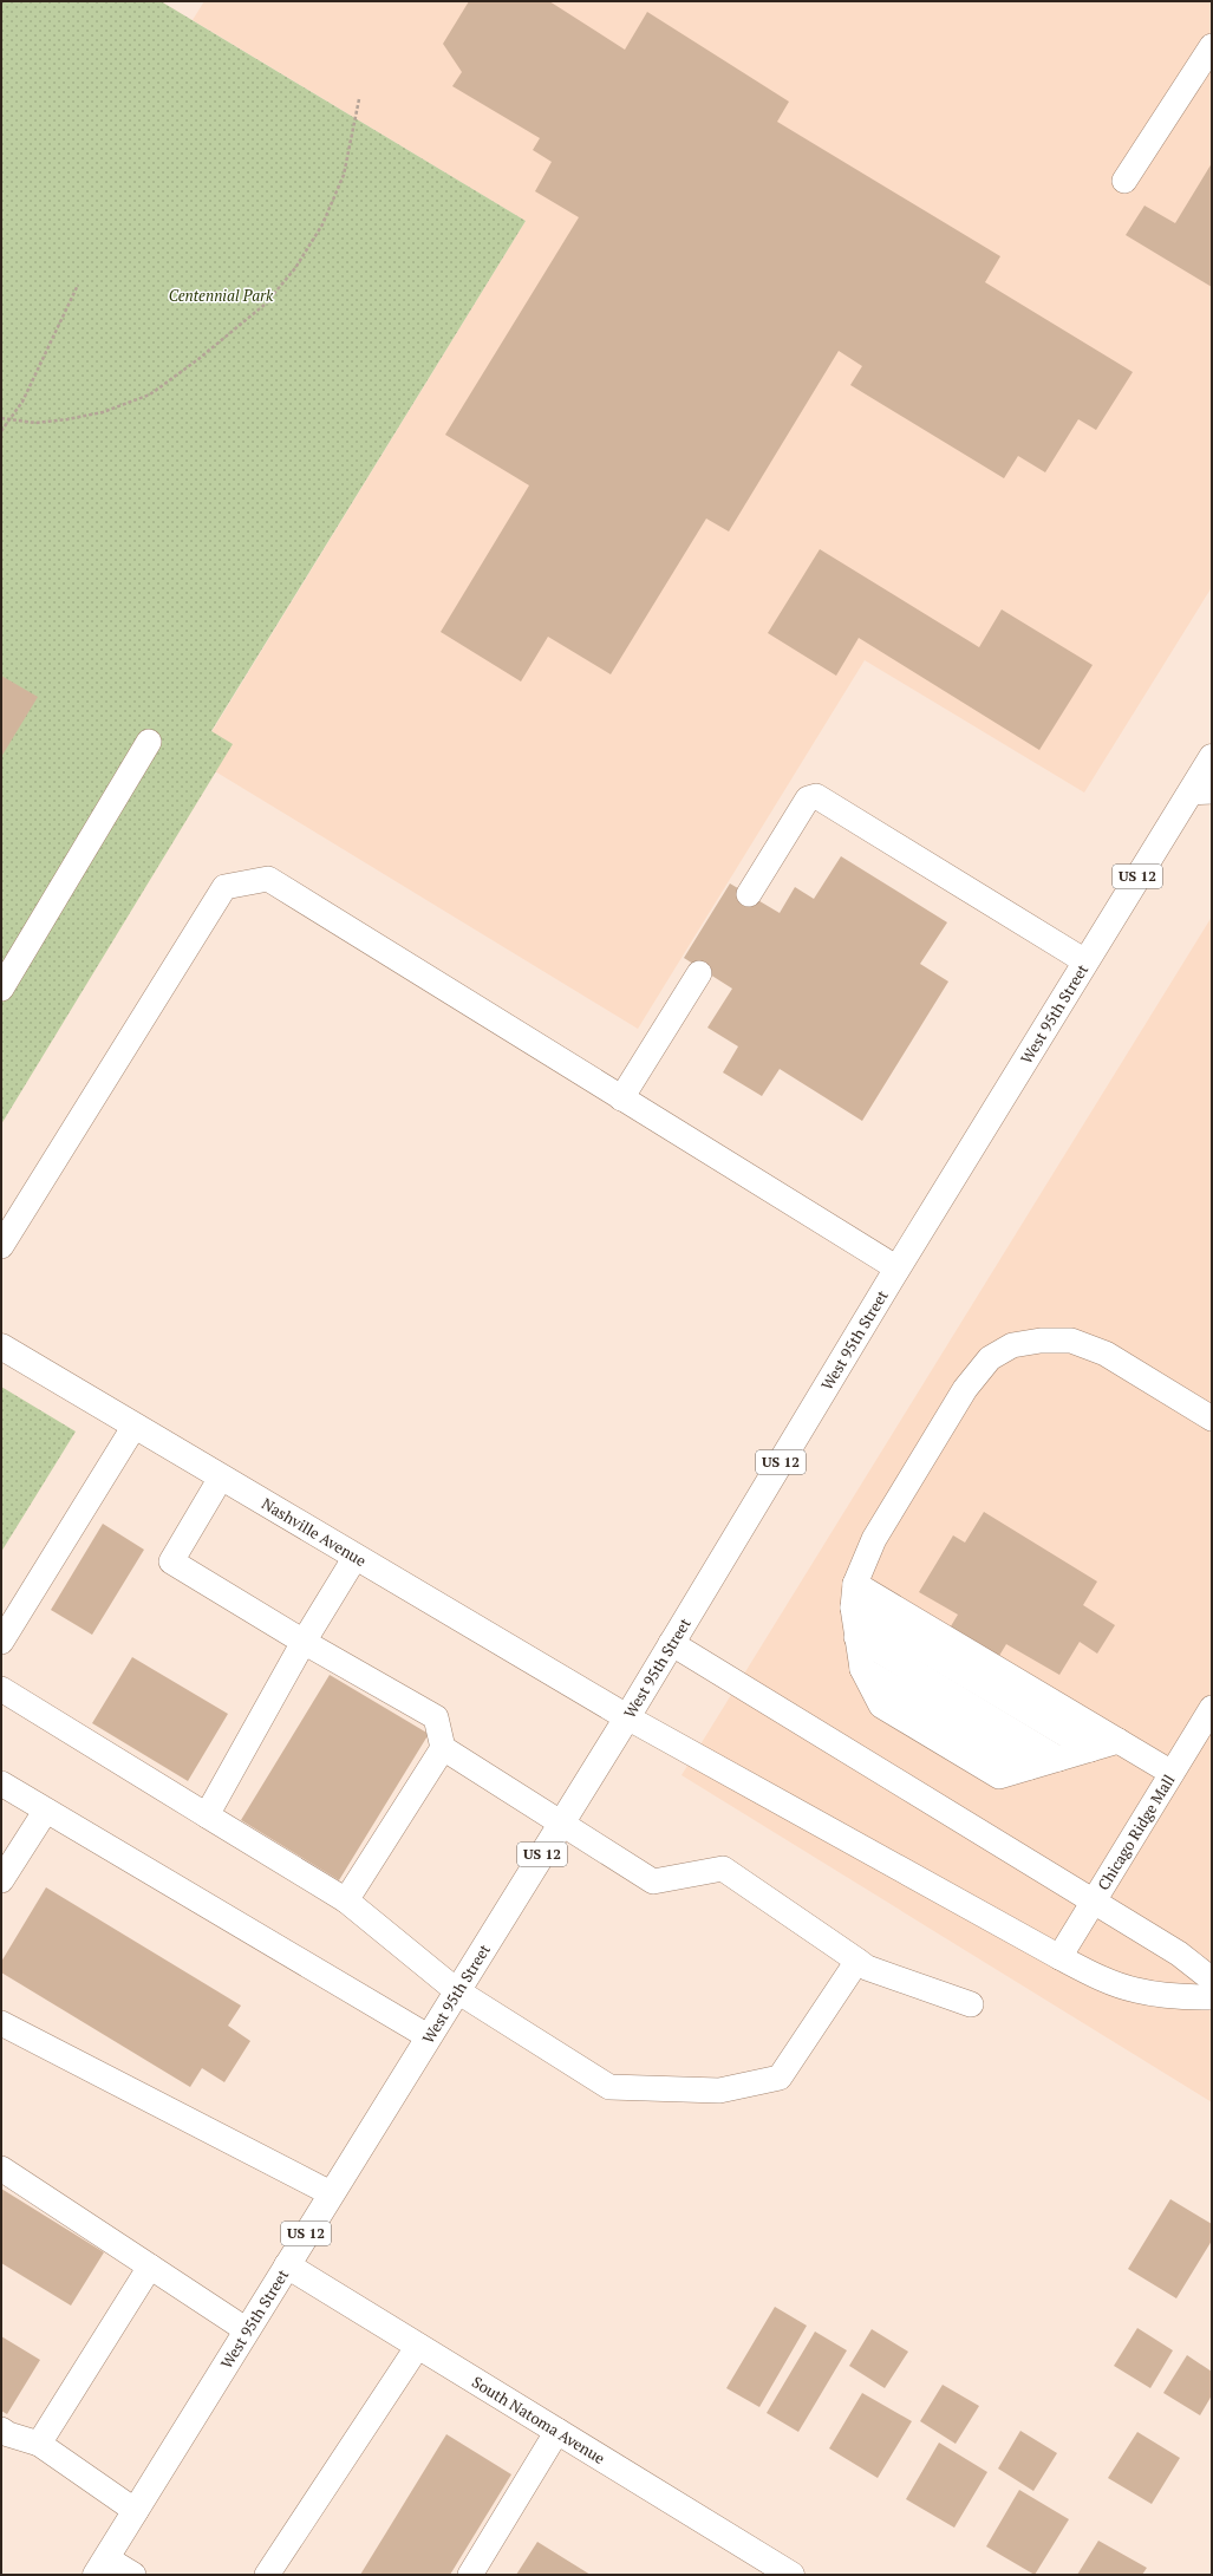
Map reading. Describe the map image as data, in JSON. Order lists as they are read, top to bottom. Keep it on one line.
{"streets":{"main road":["US 12","West 95th Street","Nashville Avenue","South Natoma Avenue"],"lane":["Chicago Ridge Mall"]},"crossings":[["West 95th Street","Nashville Avenue"],["West 95th Street","South Natoma Avenue"]],"parks":["Centennial Park"]}
